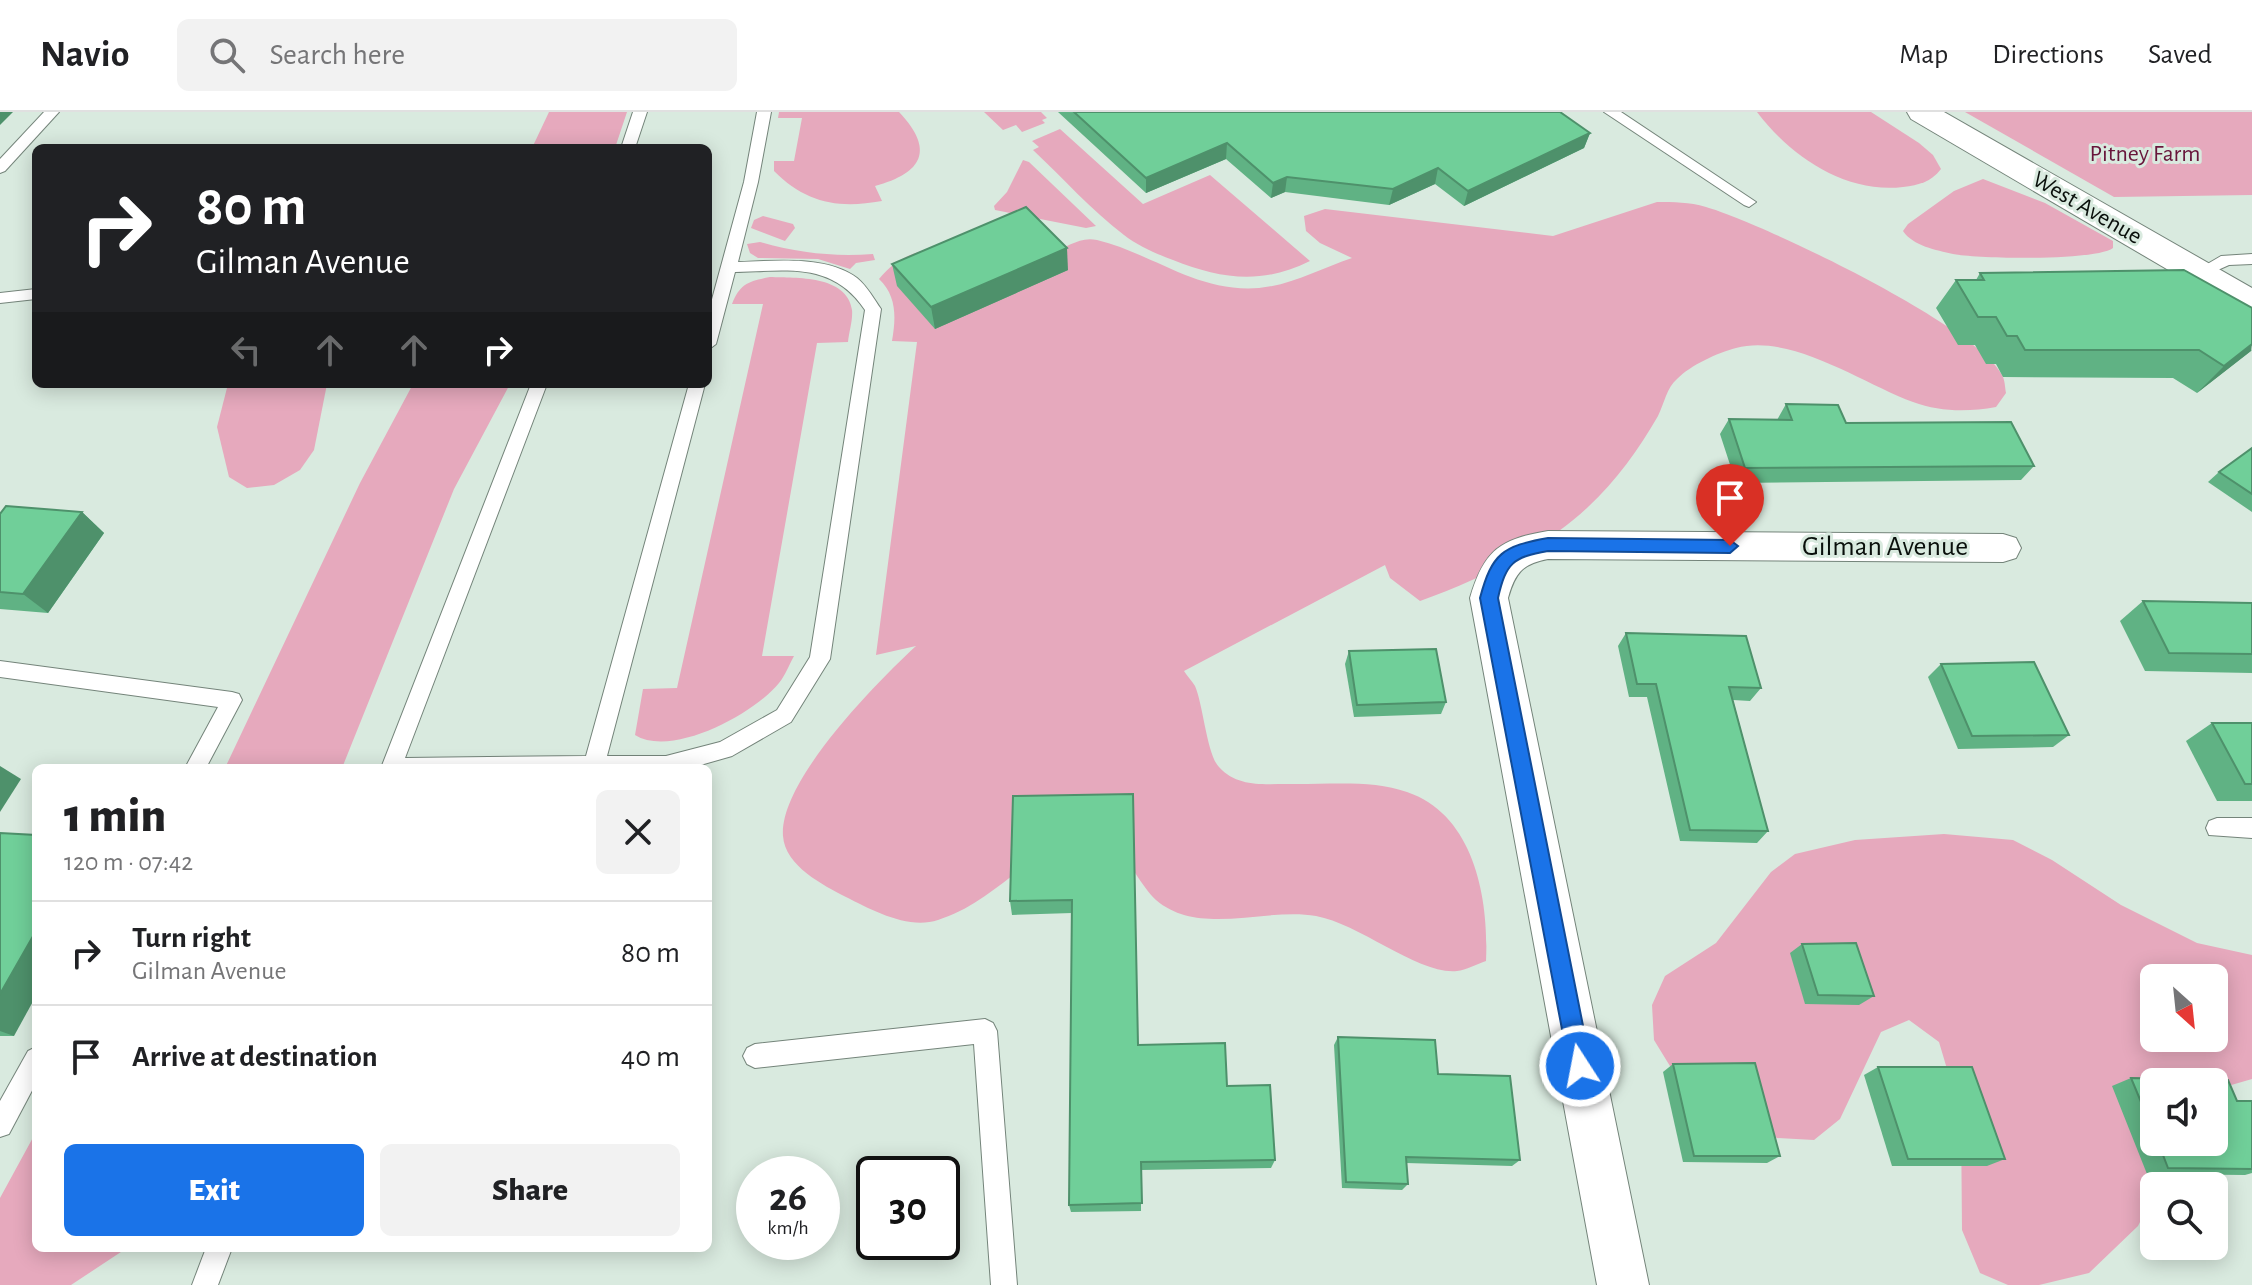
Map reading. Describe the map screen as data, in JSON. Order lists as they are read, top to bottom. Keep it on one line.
{"streets":{"street":["West Avenue","Gilman Avenue"]},"parks":["Pitney Farm"],"north":"bottom right","page":{"header":"Navio","search":"Search here","nav":["Map","Directions","Saved"],"turn":["80 m","Gilman Avenue"],"heading":["1 min","120 m · 07:42"],"list":[{"name":"Turn right","note":"Gilman Avenue","value":"80 m"},{"name":"Arrive at destination","value":"40 m"}],"buttons":["Exit","Share"],"speed":"26 km/h","limit":"30"}}
